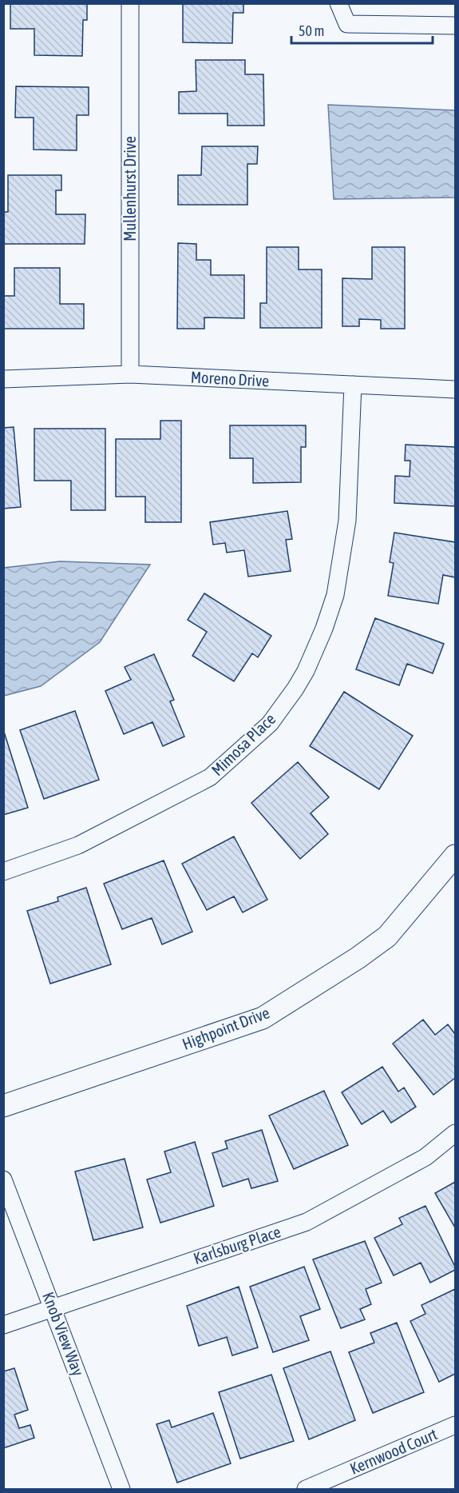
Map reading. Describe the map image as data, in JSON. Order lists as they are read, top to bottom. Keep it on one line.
{"streets":{"street":["Mullenhurst Drive","Moreno Drive","Mimosa Place","Highpoint Drive","Karlsburg Place","Knob View Way","Kernwood Court"]},"crossings":[["Mullenhurst Drive","Moreno Drive"],["Moreno Drive","Mimosa Place"],["Karlsburg Place","Knob View Way"]],"scale_bar":"50 m"}
